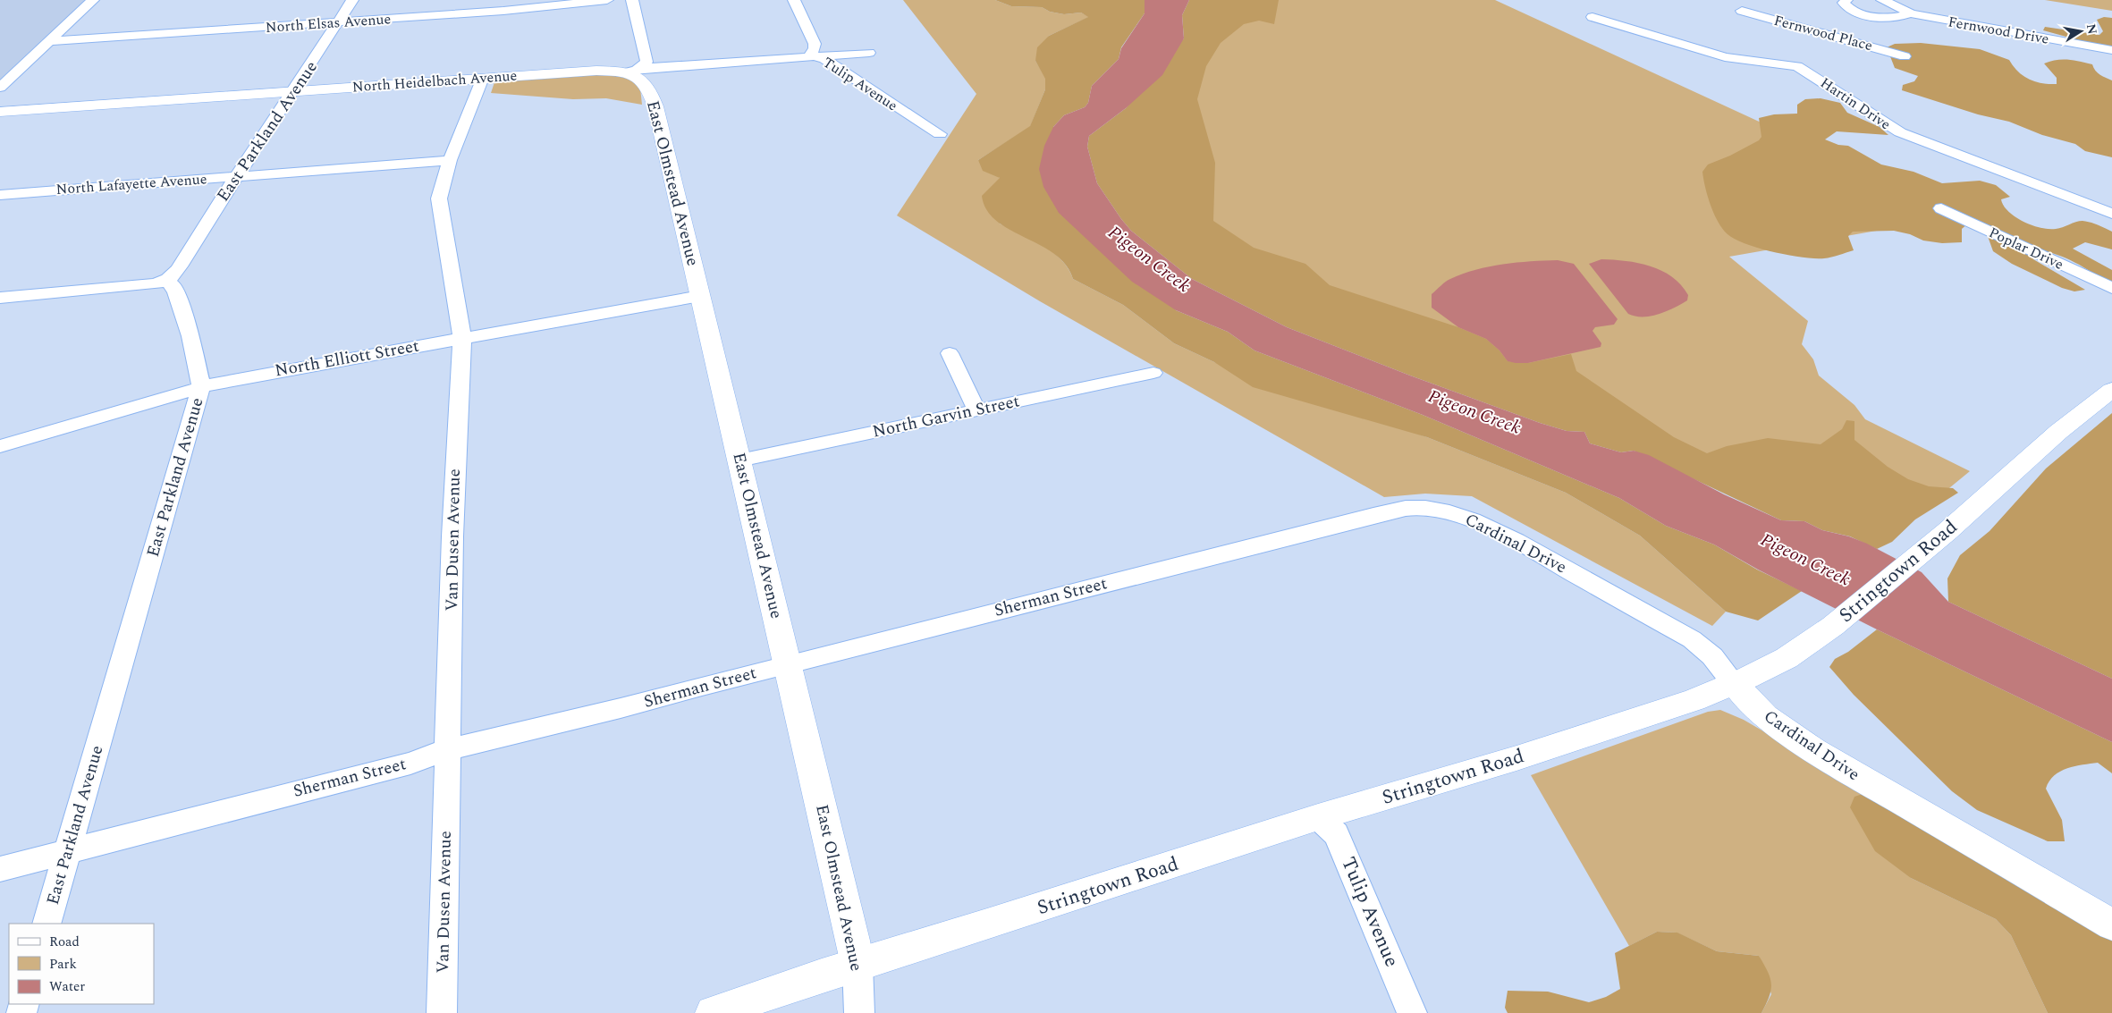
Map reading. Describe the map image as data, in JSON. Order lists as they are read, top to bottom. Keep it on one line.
{"streets":{"street":["North Elsas Avenue","Fernwood Drive","Fernwood Place","North Heidelbach Avenue","Tulip Avenue","Hartin Drive","East Parkland Avenue","East Olmstead Avenue","North Lafayette Avenue","Poplar Drive","North Elliott Street","North Garvin Street","Van Dusen Avenue","Cardinal Drive","Stringtown Road","Sherman Street"]},"crossings":[["North Elsas Avenue","East Parkland Avenue"],["Fernwood Drive","Fernwood Place"],["North Heidelbach Avenue","Tulip Avenue"],["North Heidelbach Avenue","East Parkland Avenue"],["North Heidelbach Avenue","East Olmstead Avenue"],["North Heidelbach Avenue","Van Dusen Avenue"],["Tulip Avenue","Stringtown Road"],["East Parkland Avenue","North Lafayette Avenue"],["East Parkland Avenue","North Elliott Street"],["East Parkland Avenue","Sherman Street"],["East Olmstead Avenue","North Elliott Street"],["East Olmstead Avenue","North Garvin Street"],["East Olmstead Avenue","Stringtown Road"],["East Olmstead Avenue","Sherman Street"],["North Lafayette Avenue","Van Dusen Avenue"],["North Elliott Street","Van Dusen Avenue"],["Van Dusen Avenue","Sherman Street"],["Cardinal Drive","Stringtown Road"],["Cardinal Drive","Sherman Street"]],"water":["Pigeon Creek"],"legend":["Road","Park","Water"],"north":"right"}
